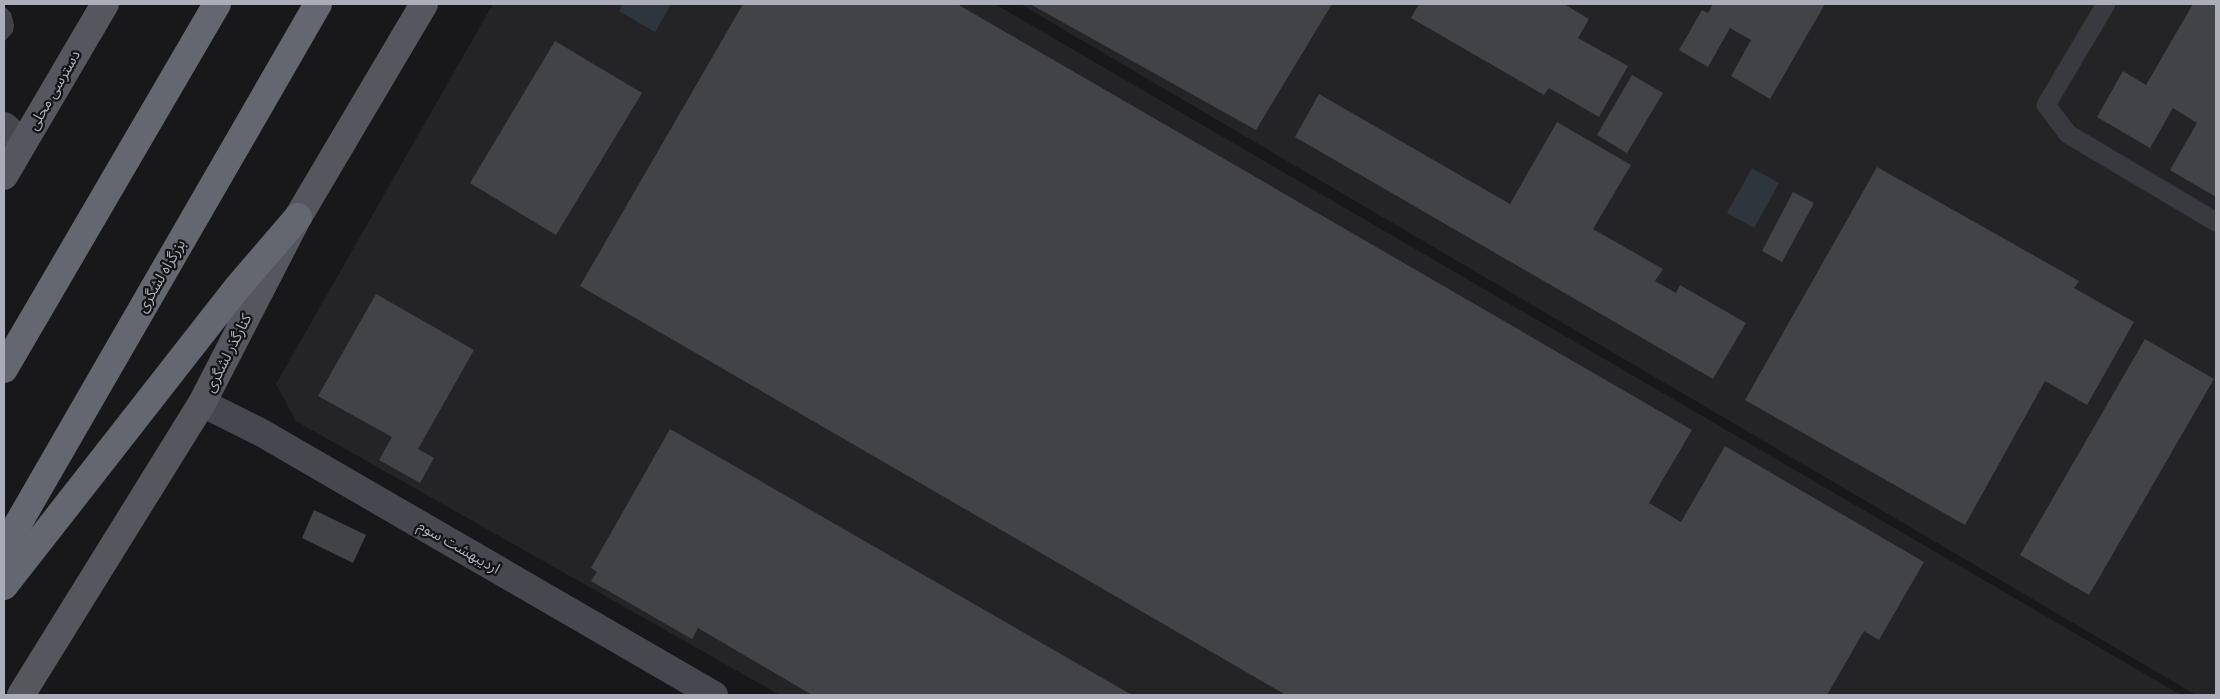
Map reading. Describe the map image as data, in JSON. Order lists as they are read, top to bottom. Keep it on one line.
{"streets":{"highway":["بزرگراه لشگری"],"main road":["دسترسی محلی","کنارگذر لشگری"],"street":["اردیبهشت سوم"]},"crossings":[["کنارگذر لشگری","اردیبهشت سوم"]]}
